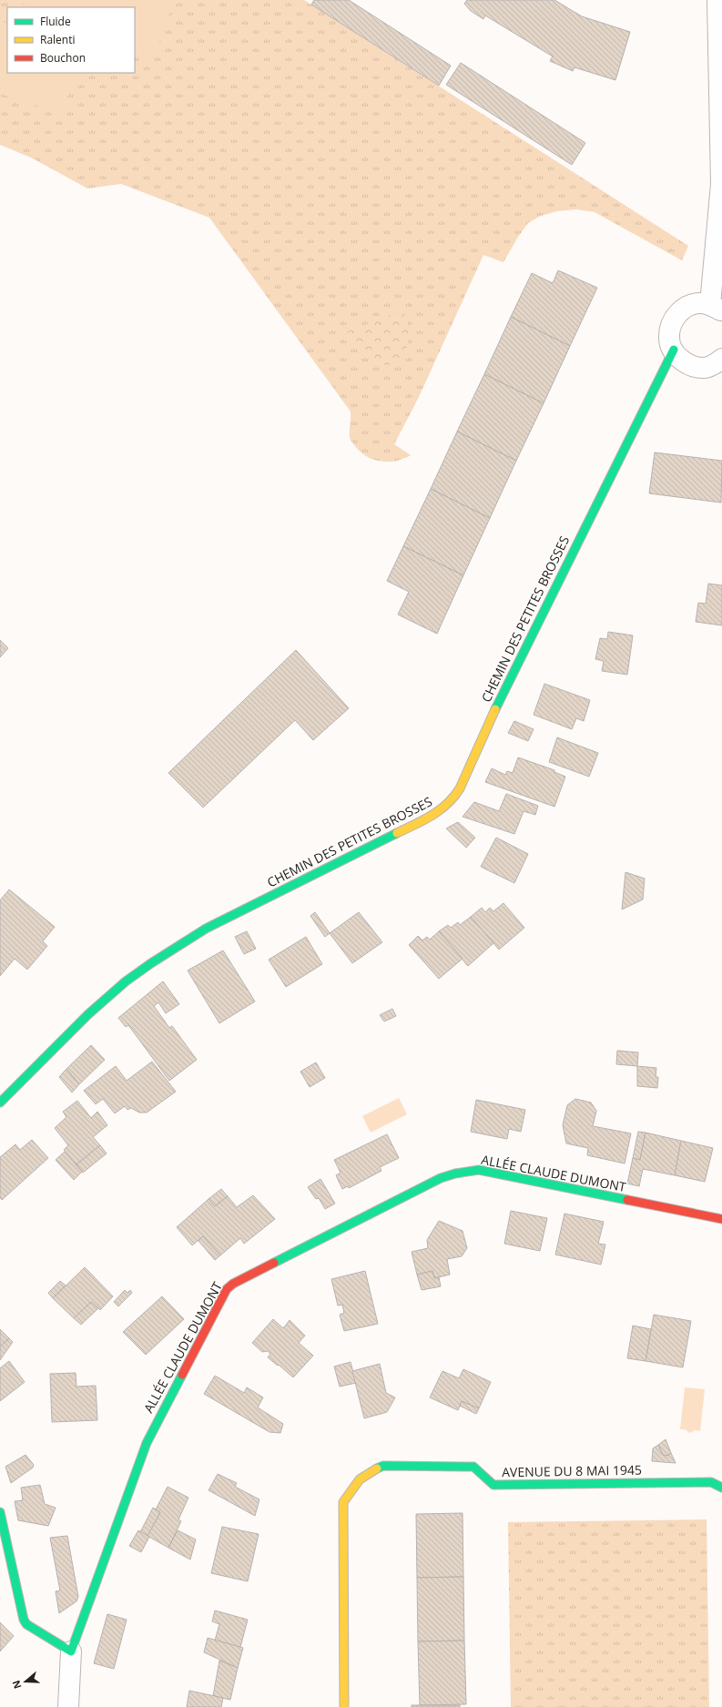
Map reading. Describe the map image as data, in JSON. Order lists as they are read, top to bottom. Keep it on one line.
{"streets":{"street":["CHEMIN DES PETITES BROSSES","ALLÉE CLAUDE DUMONT","AVENUE DU 8 MAI 1945"]},"legend":["Fluide","Ralenti","Bouchon"],"north":"left"}
